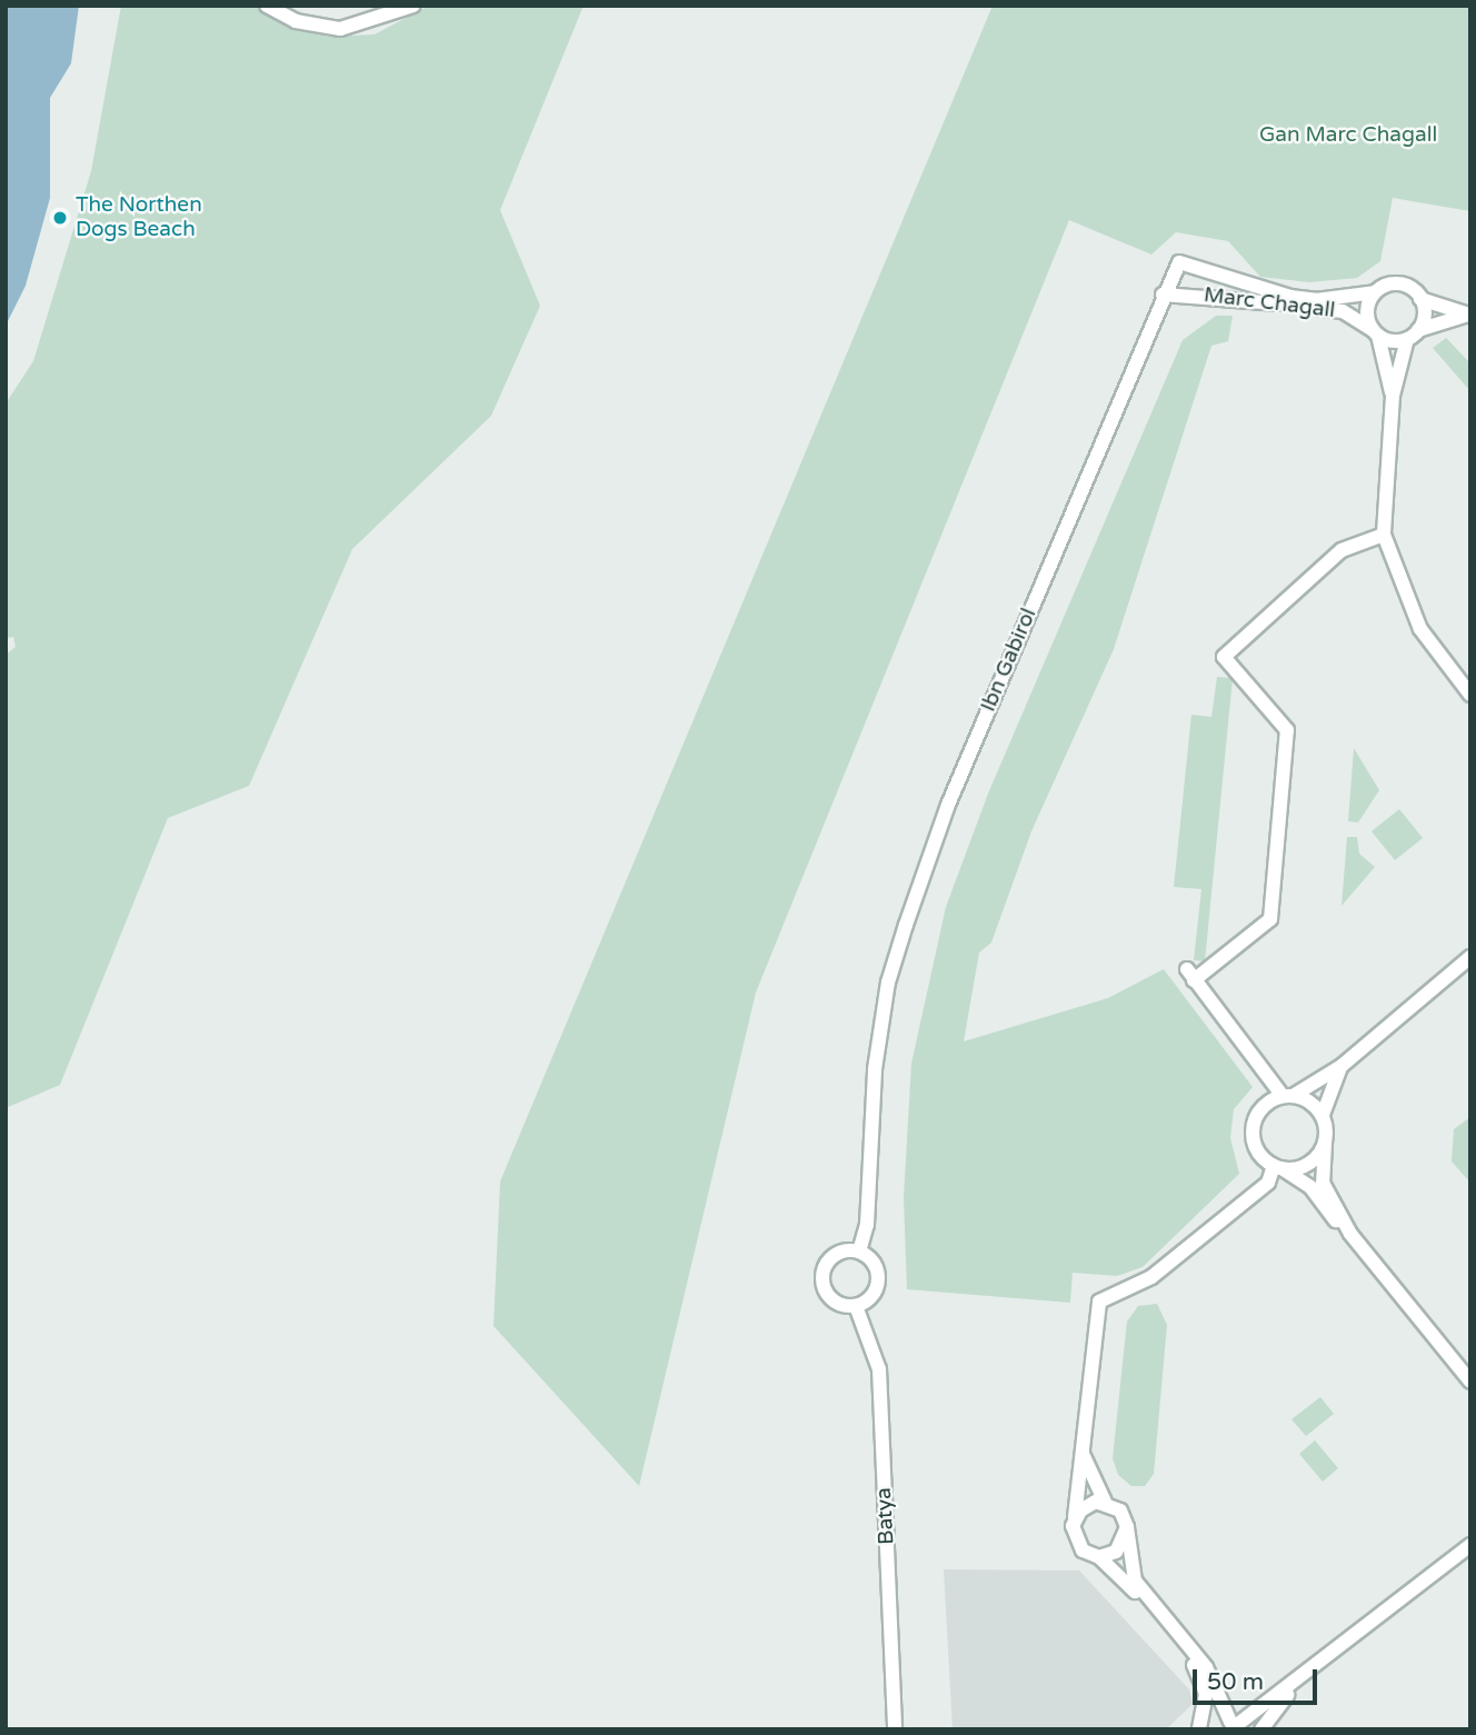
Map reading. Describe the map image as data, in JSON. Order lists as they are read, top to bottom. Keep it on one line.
{"streets":{"street":["Marc Chagall","Ibn Gabirol","Batya"]},"crossings":[["Marc Chagall","Ibn Gabirol"],["Ibn Gabirol","Batya"]],"parks":["Gan Marc Chagall"],"places":["The Northen Dogs Beach"],"scale_bar":"50 m"}
